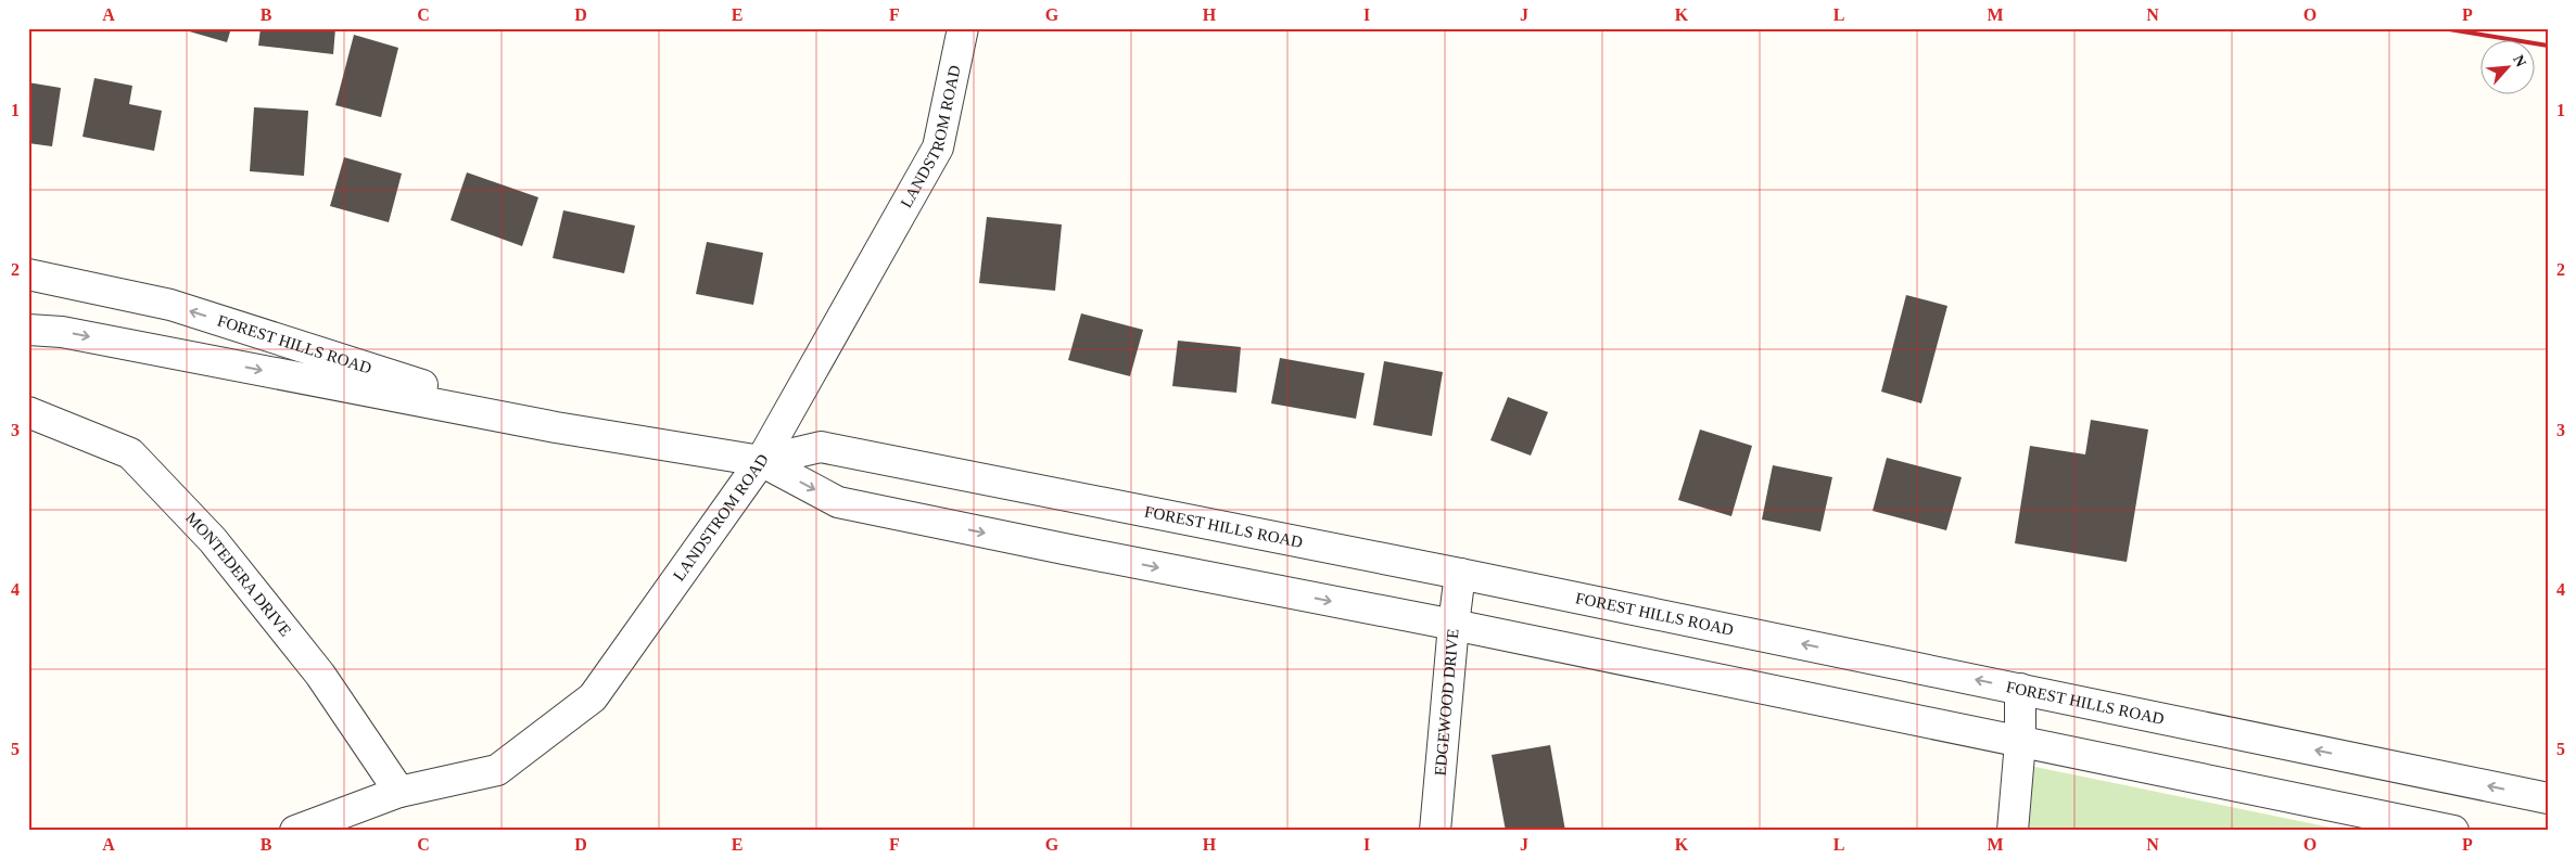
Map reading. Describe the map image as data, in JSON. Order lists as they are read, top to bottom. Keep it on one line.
{"streets":{"street":["LANDSTROM ROAD","FOREST HILLS ROAD","MONTEDERA DRIVE","EDGEWOOD DRIVE"]},"crossings":[["LANDSTROM ROAD","FOREST HILLS ROAD"],["LANDSTROM ROAD","MONTEDERA DRIVE"],["FOREST HILLS ROAD","EDGEWOOD DRIVE"]],"north":"top right","grid":{"columns":["A","B","C","D","E","F","G","H","I","J","K","L","M","N","O","P"],"rows":["1","2","3","4","5"]}}
